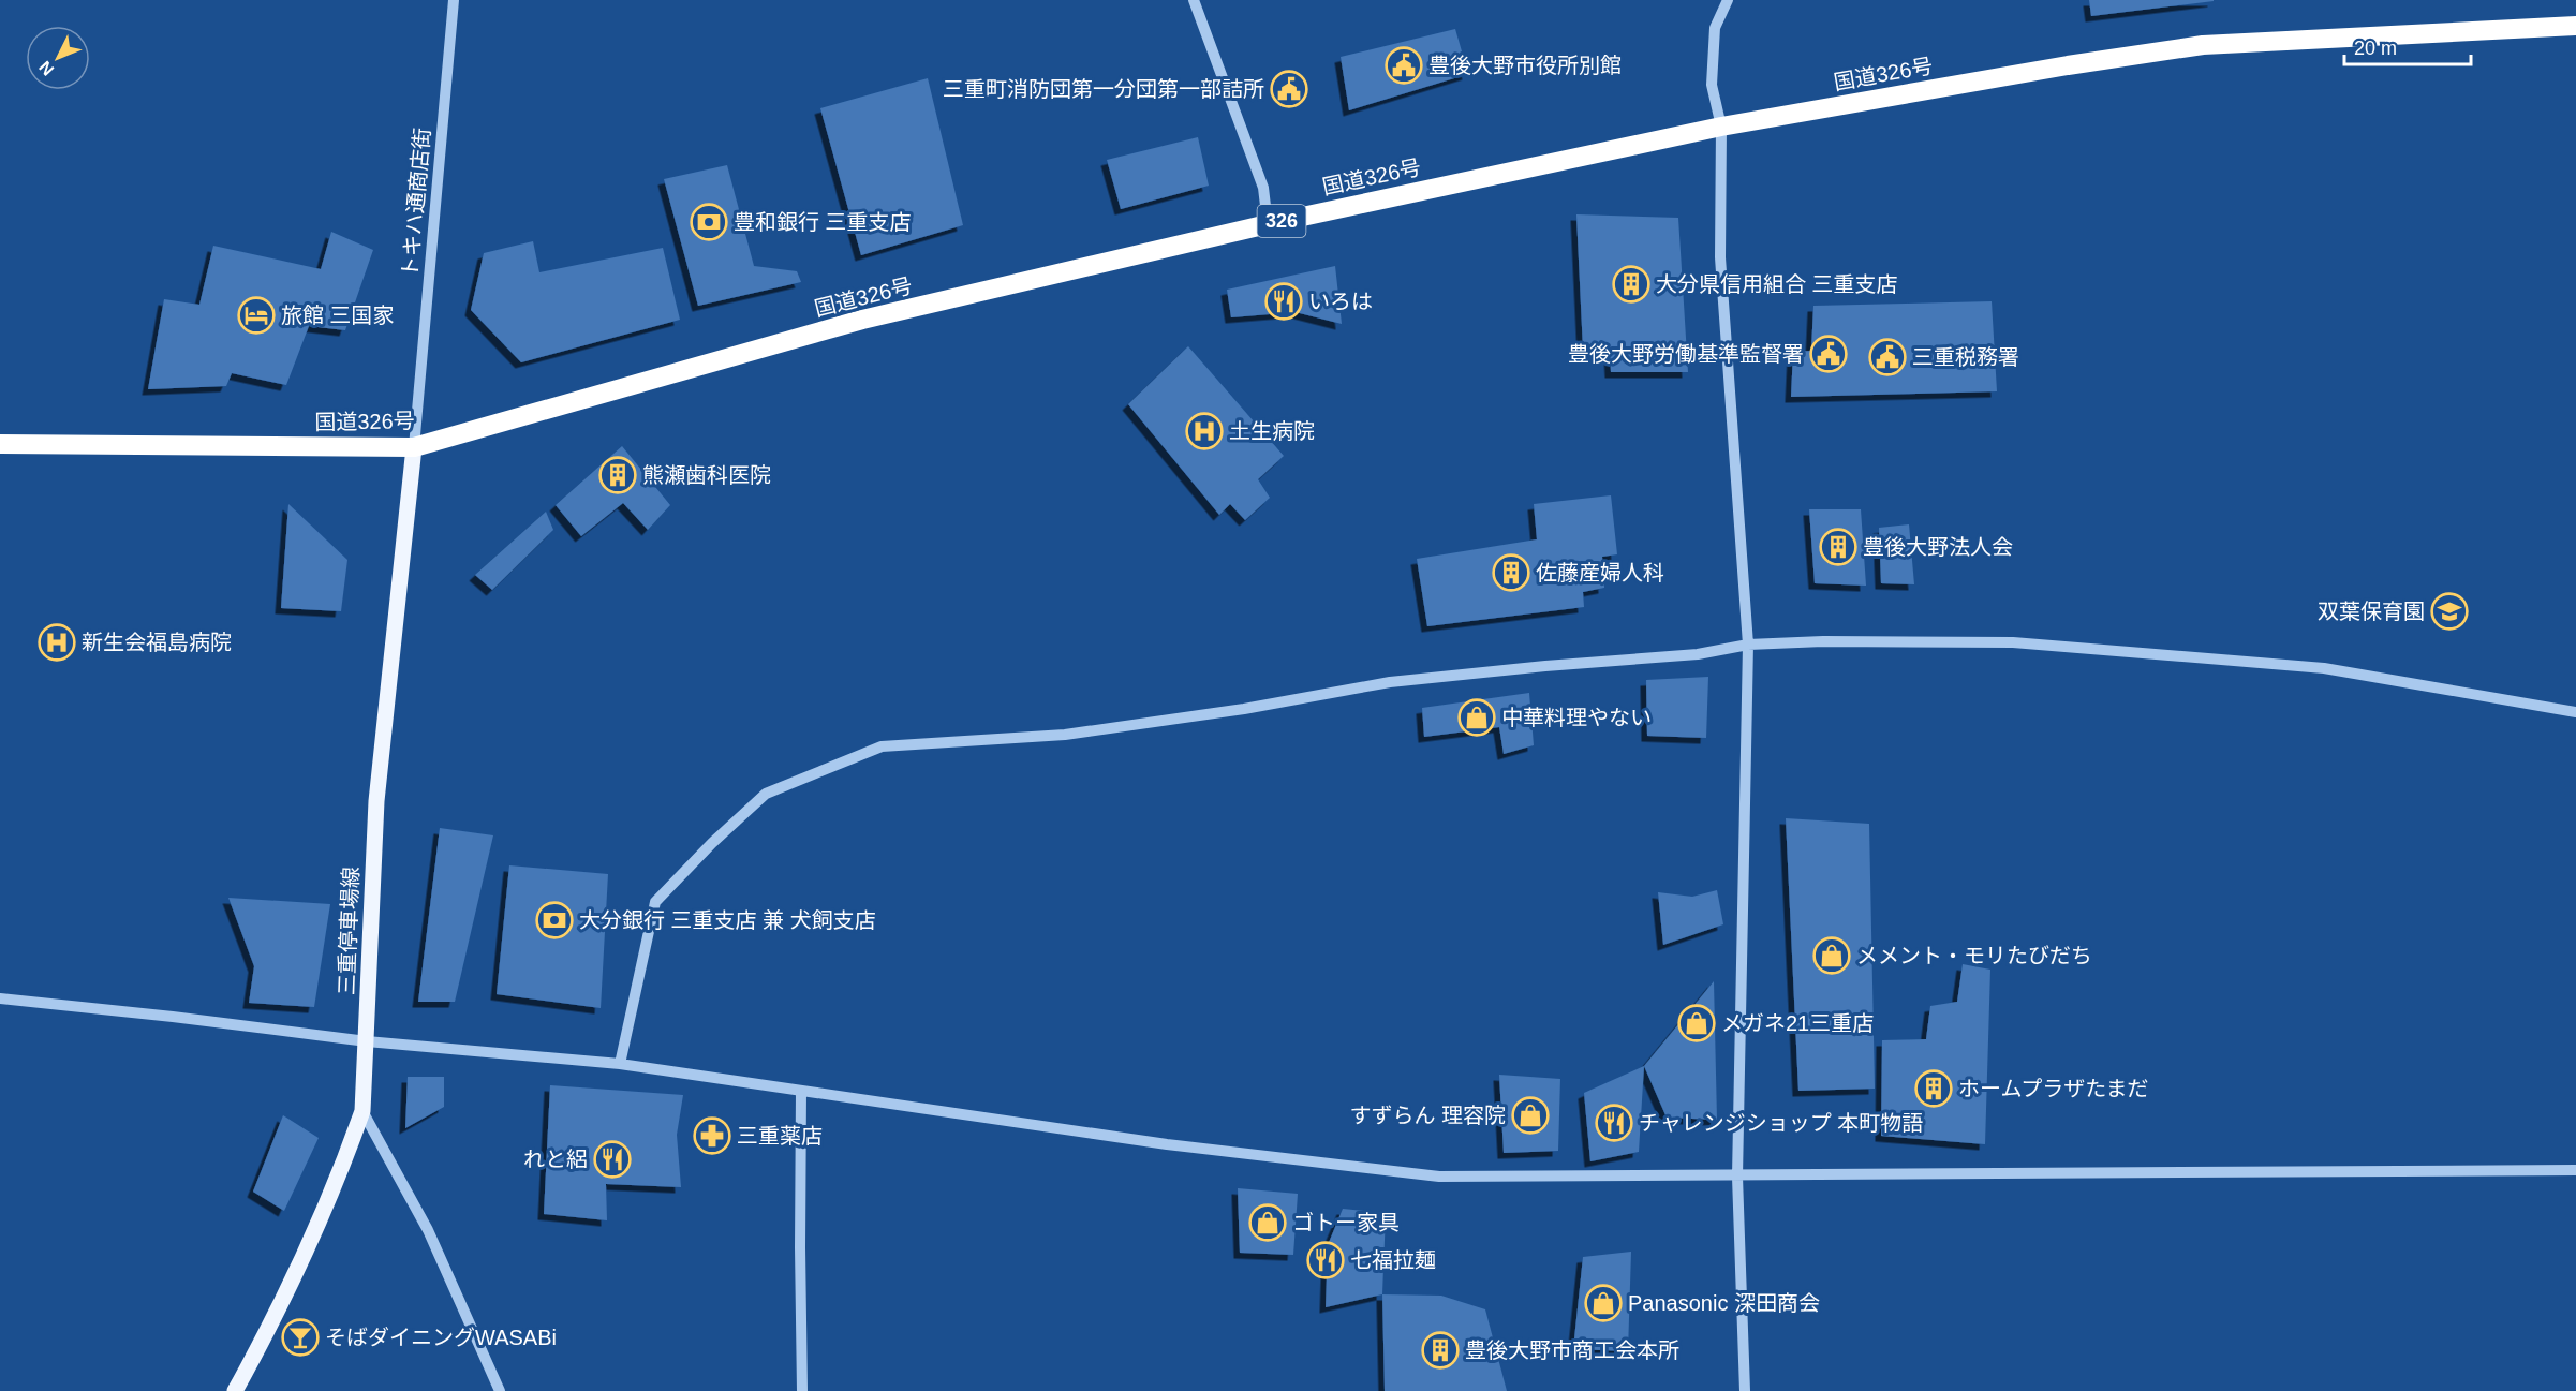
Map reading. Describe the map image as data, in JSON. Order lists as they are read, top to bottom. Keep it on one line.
{"streets":{"highway":["国道326号","326"],"main road":["三重停車場線"],"street":["トキハ通商店街"]},"crossings":[["国道326号","トキハ通商店街"],["国道326号","三重停車場線"],["トキハ通商店街","三重停車場線"]],"places":{"public building":["豊後大野市役所別館","三重町消防団第一分団第一部詰所","豊後大野労働基準監督署","三重税務署"],"bank":["豊和銀行 三重支店","大分銀行 三重支店 兼 犬飼支店"],"building":["大分県信用組合 三重支店","熊瀬歯科医院","豊後大野法人会","佐藤産婦人科","ホームプラザたまだ","豊後大野市商工会本所"],"restaurant":["いろは","チャレンジショップ 本町物語","れと絽","七福拉麺"],"hotel":["旅館 三国家"],"hospital":["土生病院","新生会福島病院"],"school or university":["双葉保育園"],"shop":["中華料理やない","メメント・モリたびだち","メガネ21三重店","すずらん 理容院","ゴトー家具","Panasonic 深田商会"],"pharmacy":["三重薬店"],"bar":["そばダイニングWASABi"]},"scale_bar":"20 m","north":"bottom left"}
